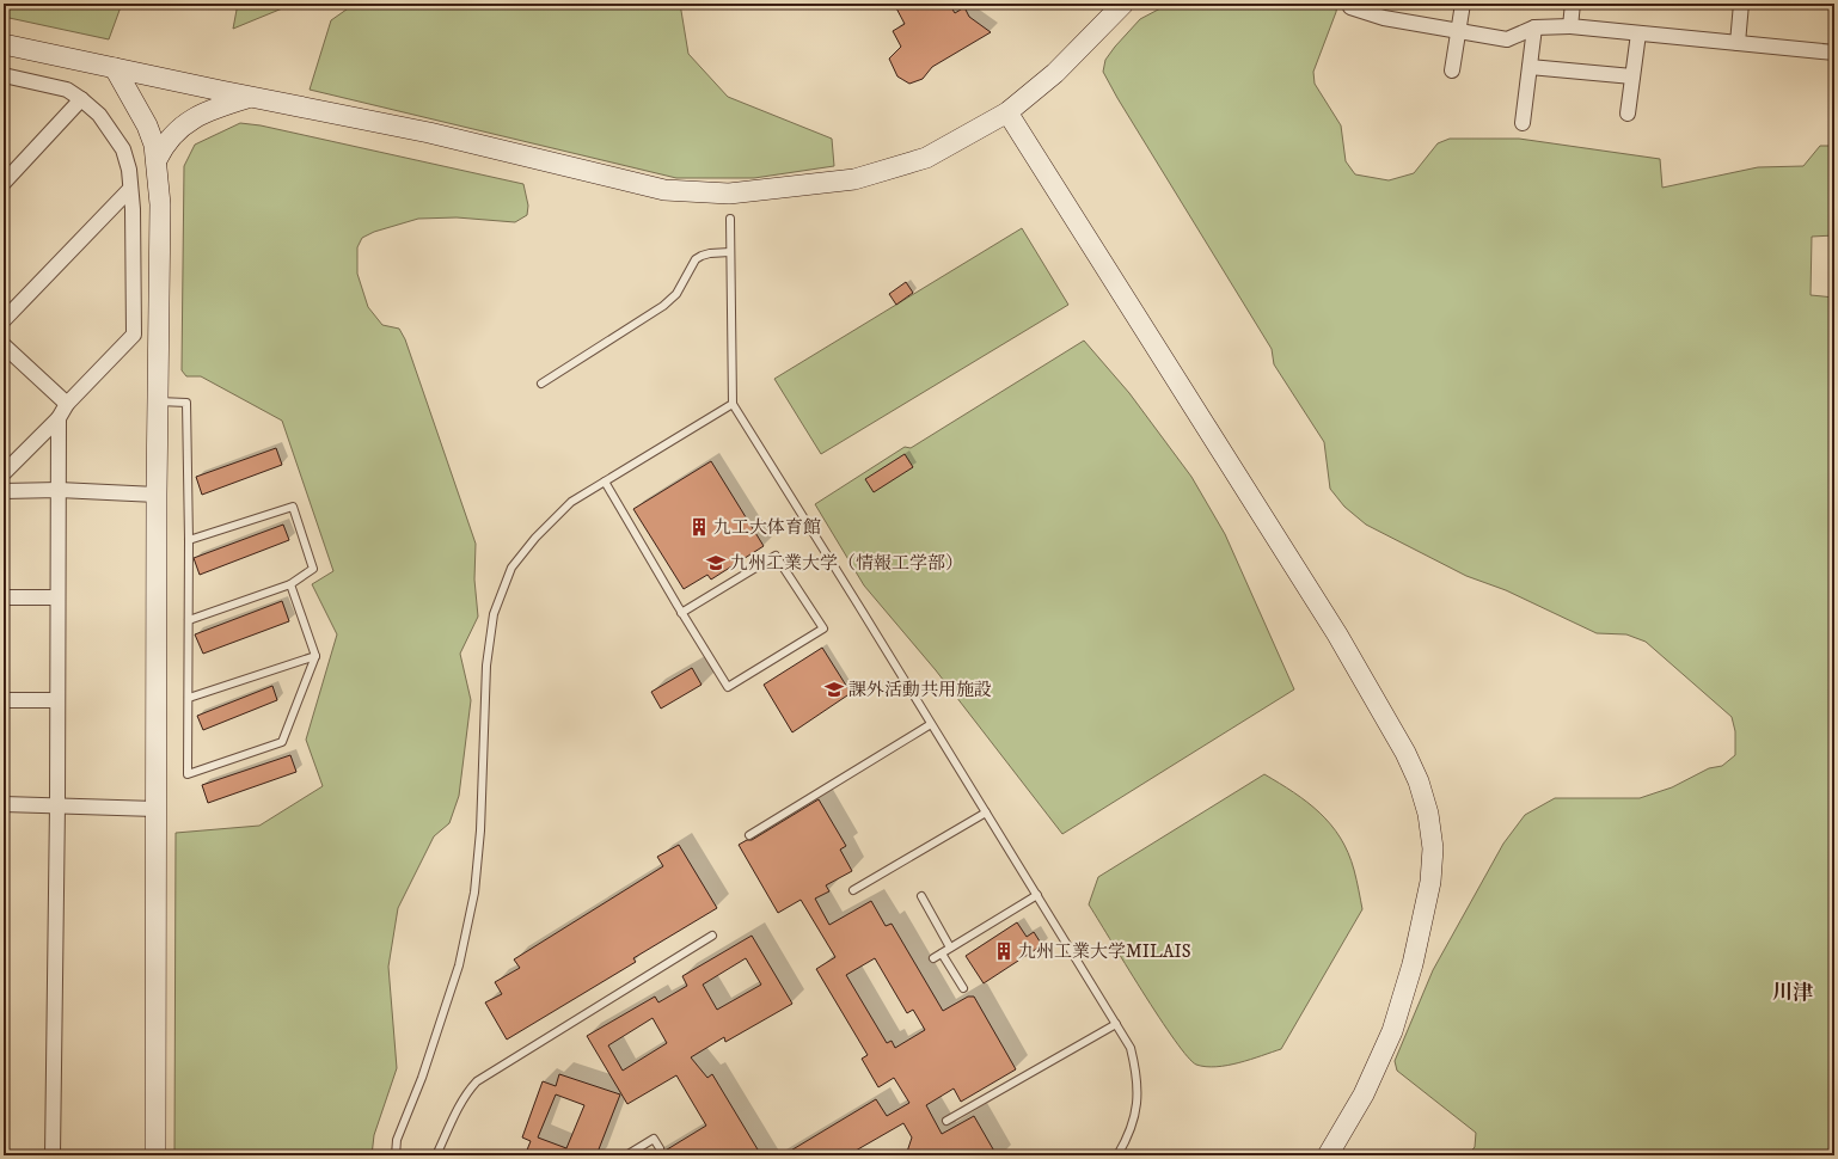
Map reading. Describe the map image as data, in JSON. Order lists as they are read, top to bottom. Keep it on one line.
{"districts":["川津"],"places":{"building":["九工大体育館","九州工業大学MILAIS"],"school or university":["九州工業大学（情報工学部）","課外活動共用施設"]}}
